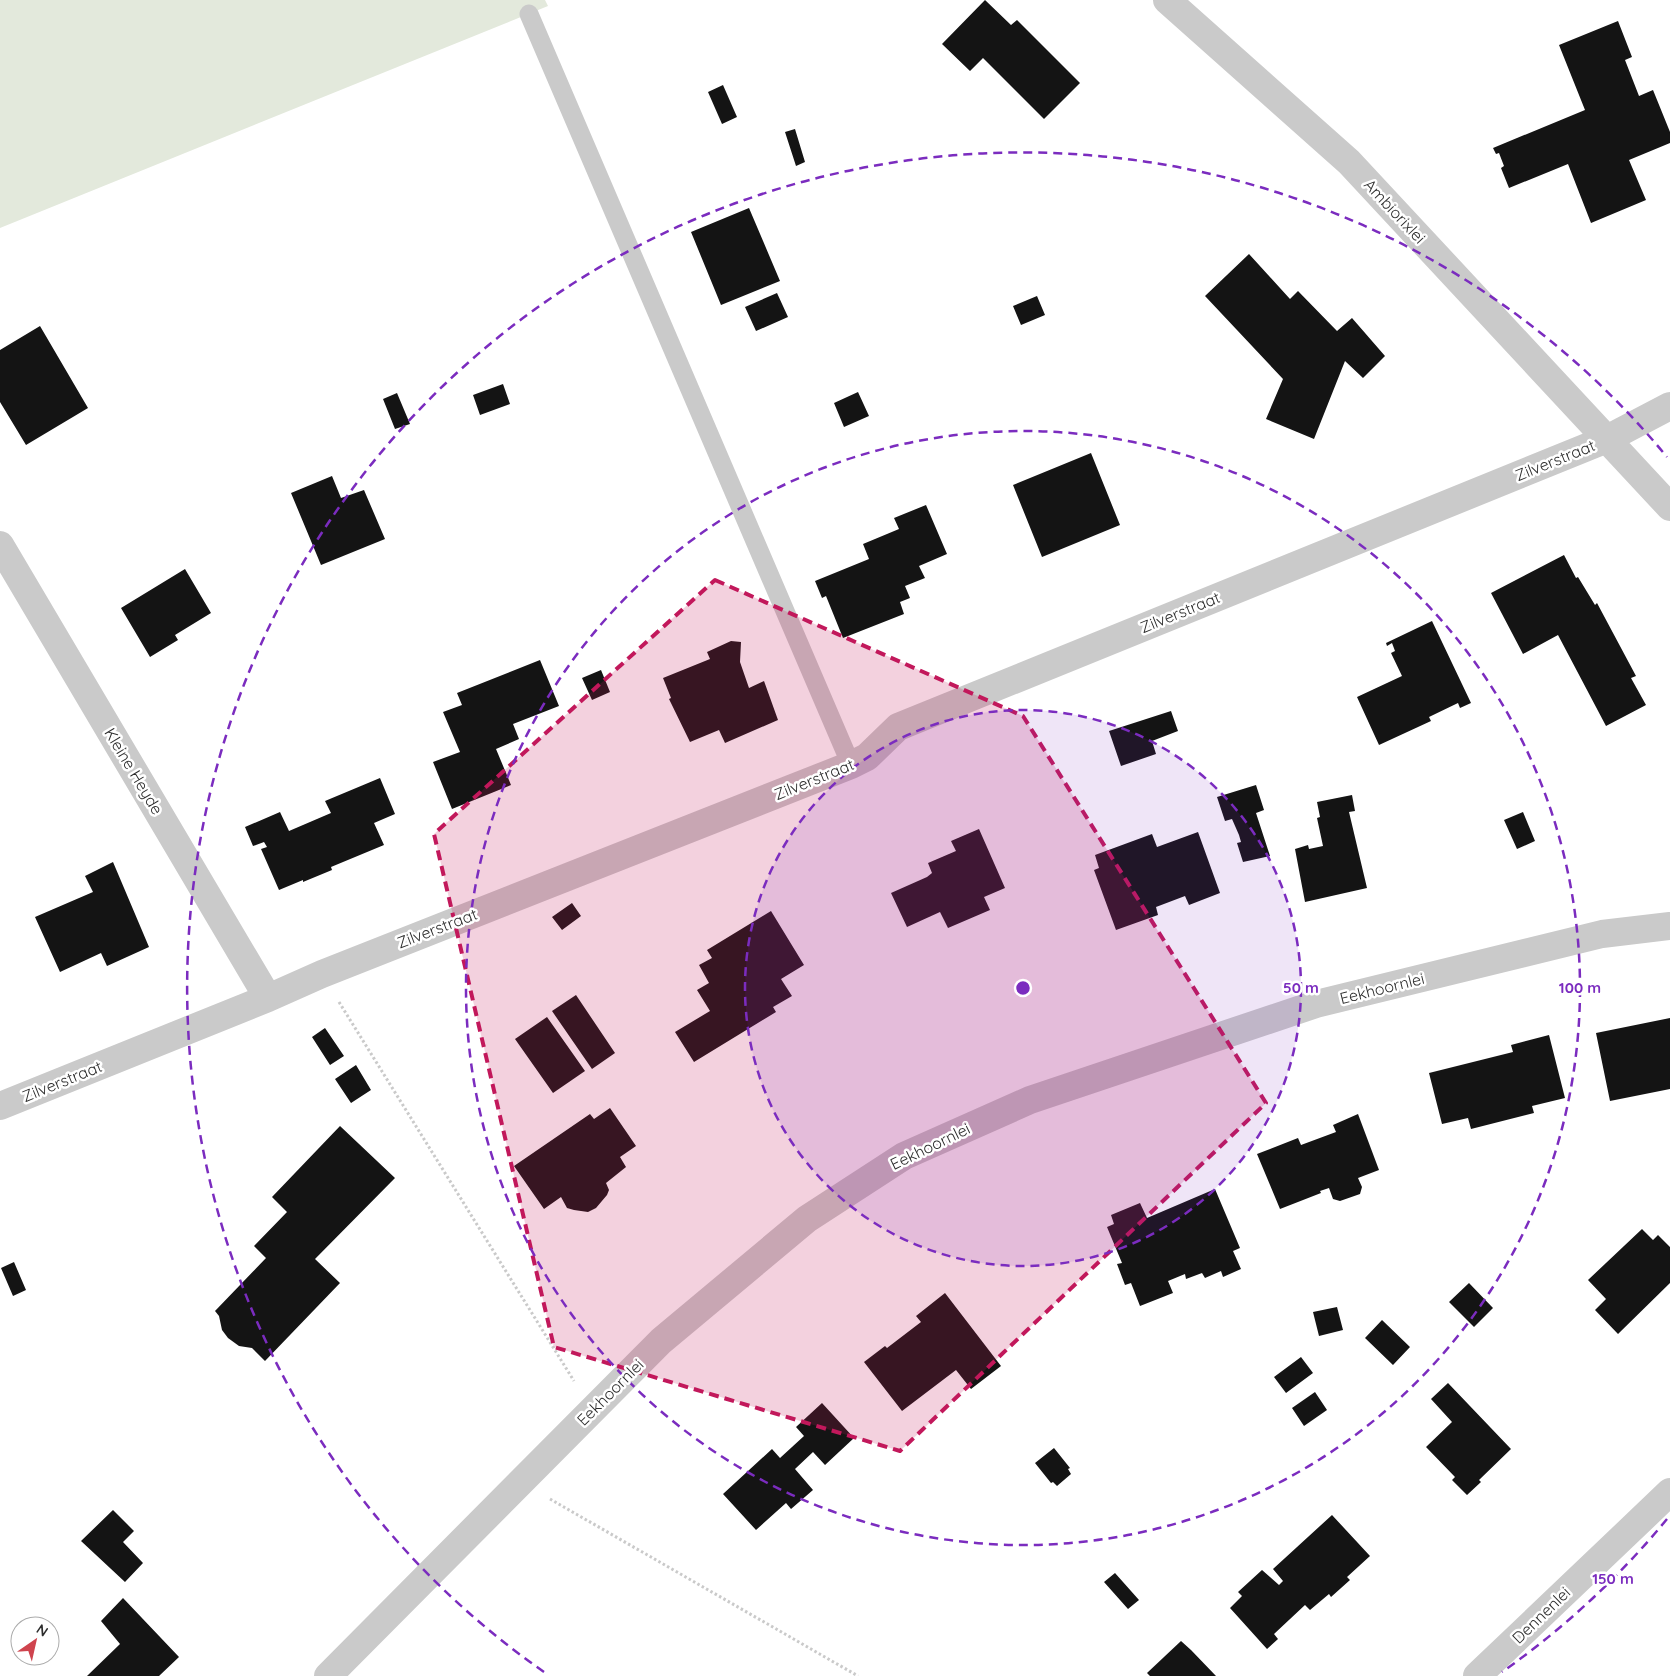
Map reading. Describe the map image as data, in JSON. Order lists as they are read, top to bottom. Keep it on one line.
{"streets":{"street":["Ambiorixlei","Zilverstraat","Kleine Heyde","Eekhoornlei","Dennenlei"]},"crossings":[["Ambiorixlei","Zilverstraat"],["Zilverstraat","Kleine Heyde"]],"north":"top right","rings":["50 m","100 m","150 m"]}
